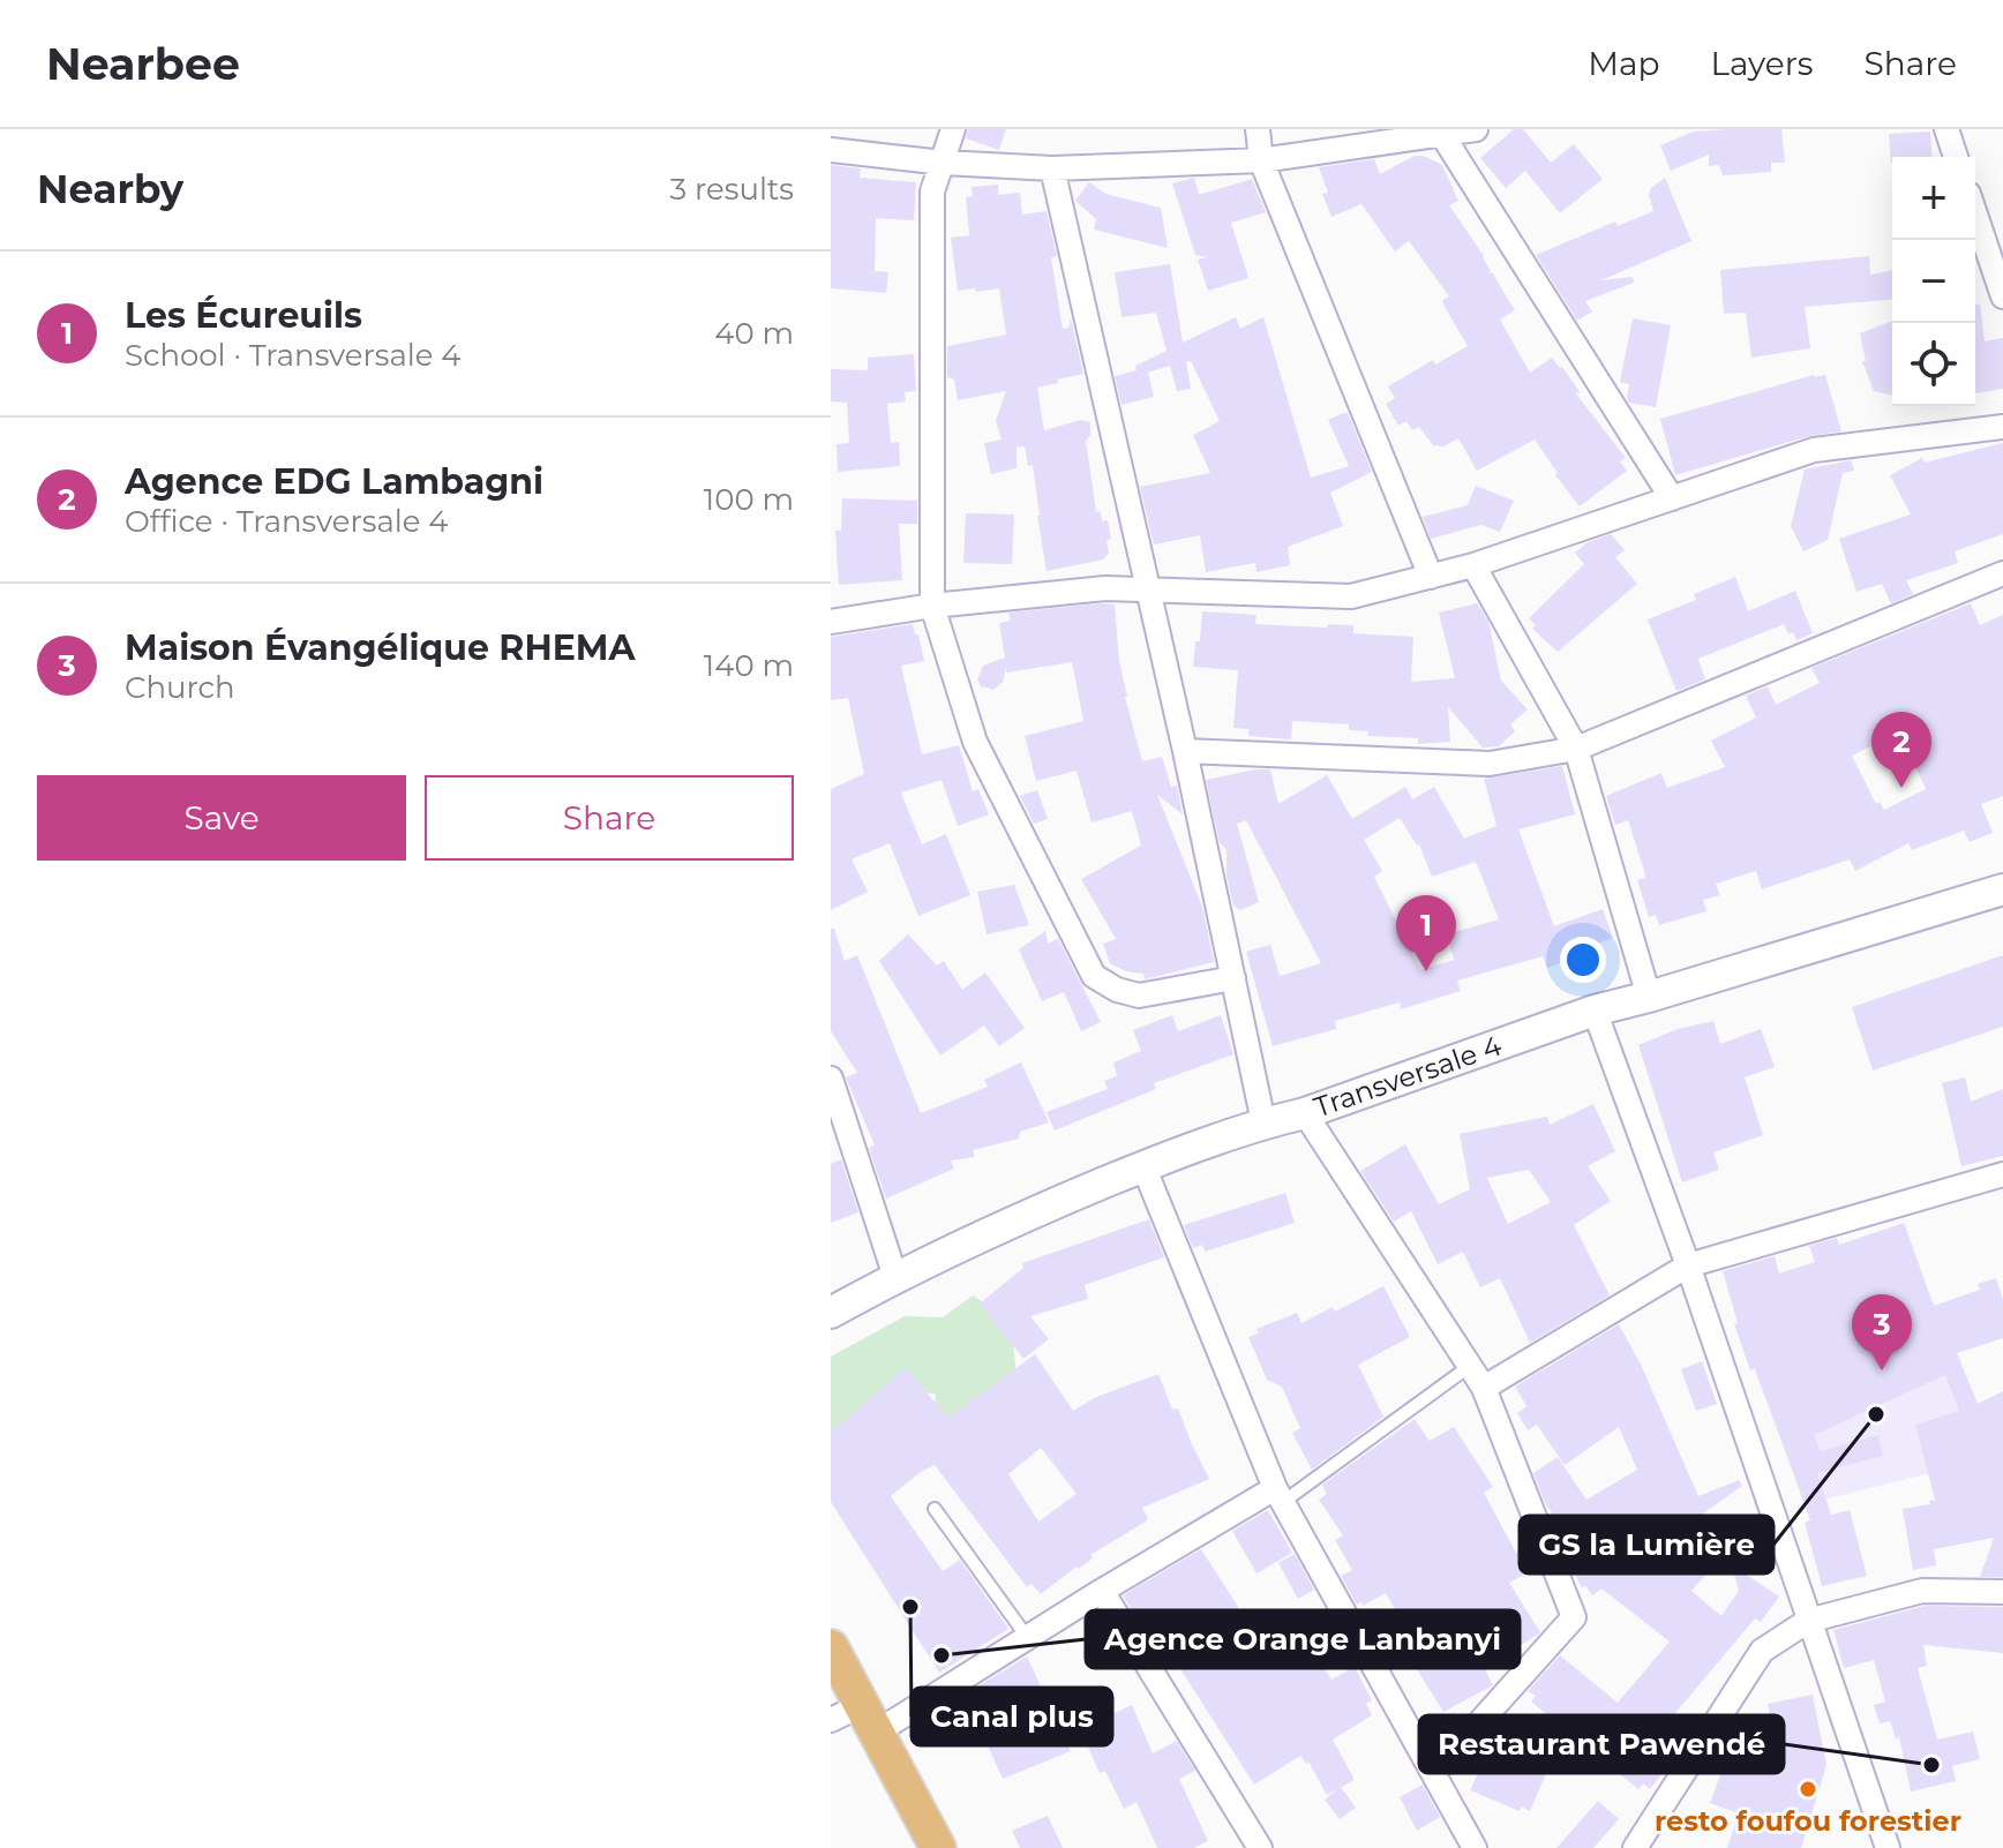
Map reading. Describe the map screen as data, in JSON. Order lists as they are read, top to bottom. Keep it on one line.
{"streets":{"main road":["Transversale 4"]},"places":["GS la Lumière","Canal plus","Agence Orange Lanbanyi","Restaurant Pawendé","resto foufou forestier"],"page":{"header":"Nearbee","nav":["Map","Layers","Share"],"heading":["Nearby","3 results"],"map_buttons":["+","−"],"list":[{"mark":"1","name":"Les Écureuils","note":"School · Transversale 4","value":"40 m"},{"mark":"2","name":"Agence EDG Lambagni","note":"Office · Transversale 4","value":"100 m"},{"mark":"3","name":"Maison Évangélique RHEMA","note":"Church","value":"140 m"}],"pins":["2","1","3"],"buttons":["Save","Share"]}}
